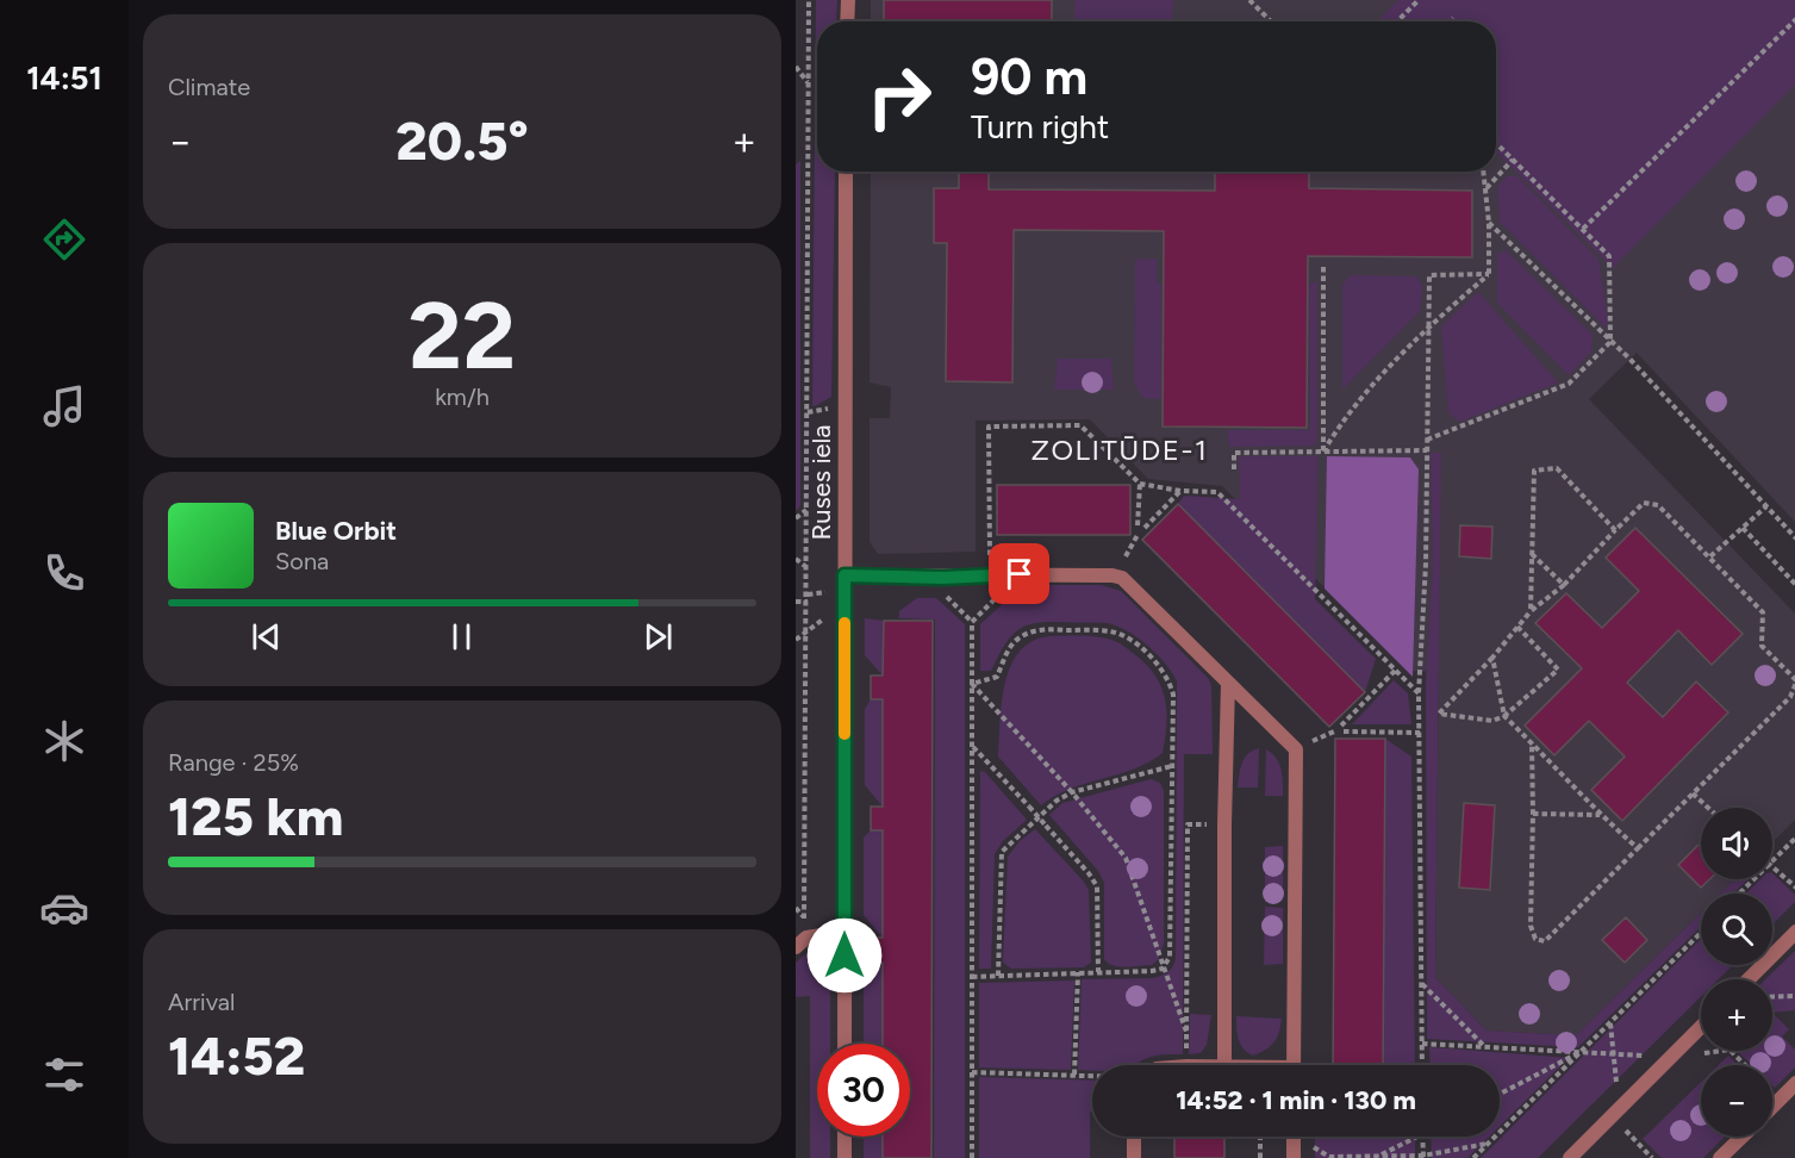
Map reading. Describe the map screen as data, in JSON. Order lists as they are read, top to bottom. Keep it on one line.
{"streets":{"street":["Ruses iela"]},"districts":["ZOLITŪDE-1"],"page":{"tabs":"14:51","tile":["Climate",["22","km/h"],["Range · 25%","125 km"],["Arrival","14:52"]],"turn":["90 m","Turn right"],"heat":["−","20.5°","+"],"song":["Blue Orbit","Sona"],"map_buttons":["+","−"],"limit":"30","trip":"14:52 · 1 min · 130 m"}}
